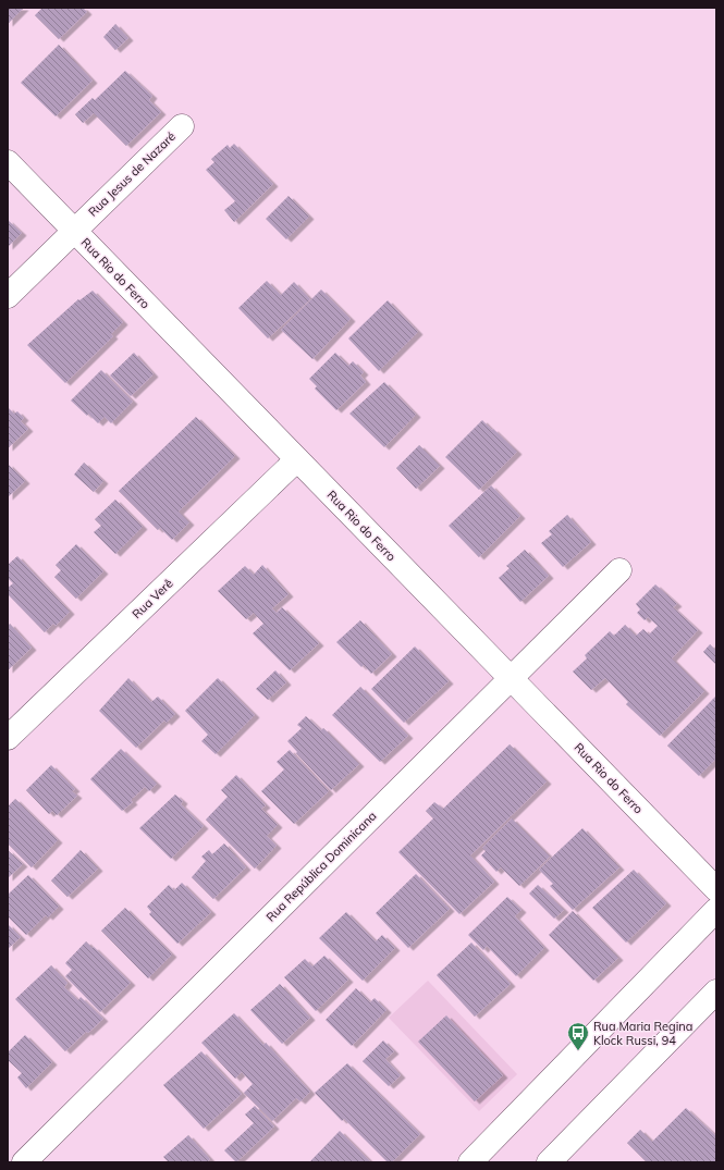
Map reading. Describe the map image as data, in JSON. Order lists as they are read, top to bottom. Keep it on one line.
{"streets":{"street":["Rua Jesus de Nazaré","Rua Rio do Ferro","Rua Verê","Rua República Dominicana"]},"crossings":[["Rua Jesus de Nazaré","Rua Rio do Ferro"],["Rua Rio do Ferro","Rua Verê"],["Rua Rio do Ferro","Rua República Dominicana"]],"places":{"bus stop":["Rua Maria Regina Klock Russi, 94"]}}
